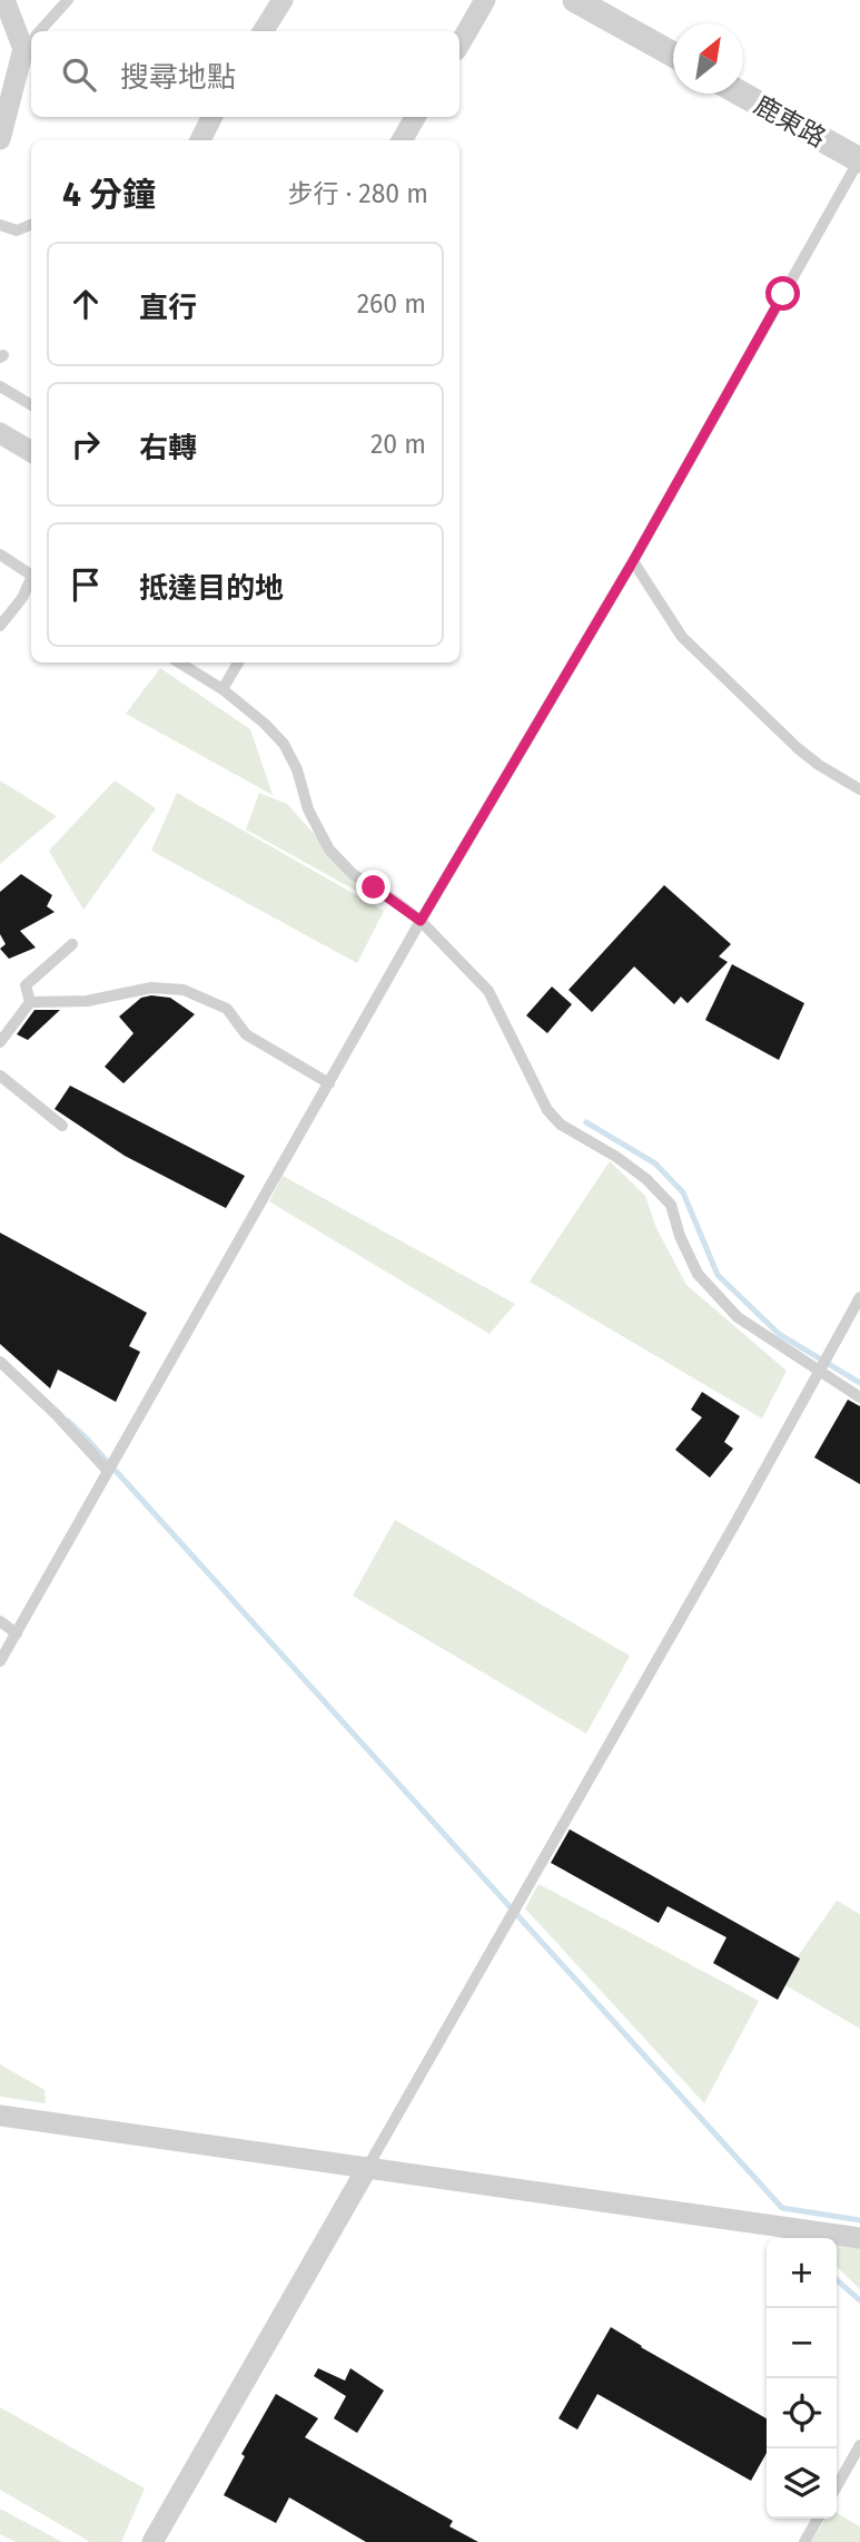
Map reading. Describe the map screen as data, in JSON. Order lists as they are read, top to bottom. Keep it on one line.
{"streets":{"street":["鹿東路"]},"north":"top right","page":{"search":"搜尋地點","heading":["4 分鐘","步行 · 280 m"],"list":[["直行","260 m"],["右轉","20 m"],"抵達目的地"],"map_buttons":["+","−"]}}
